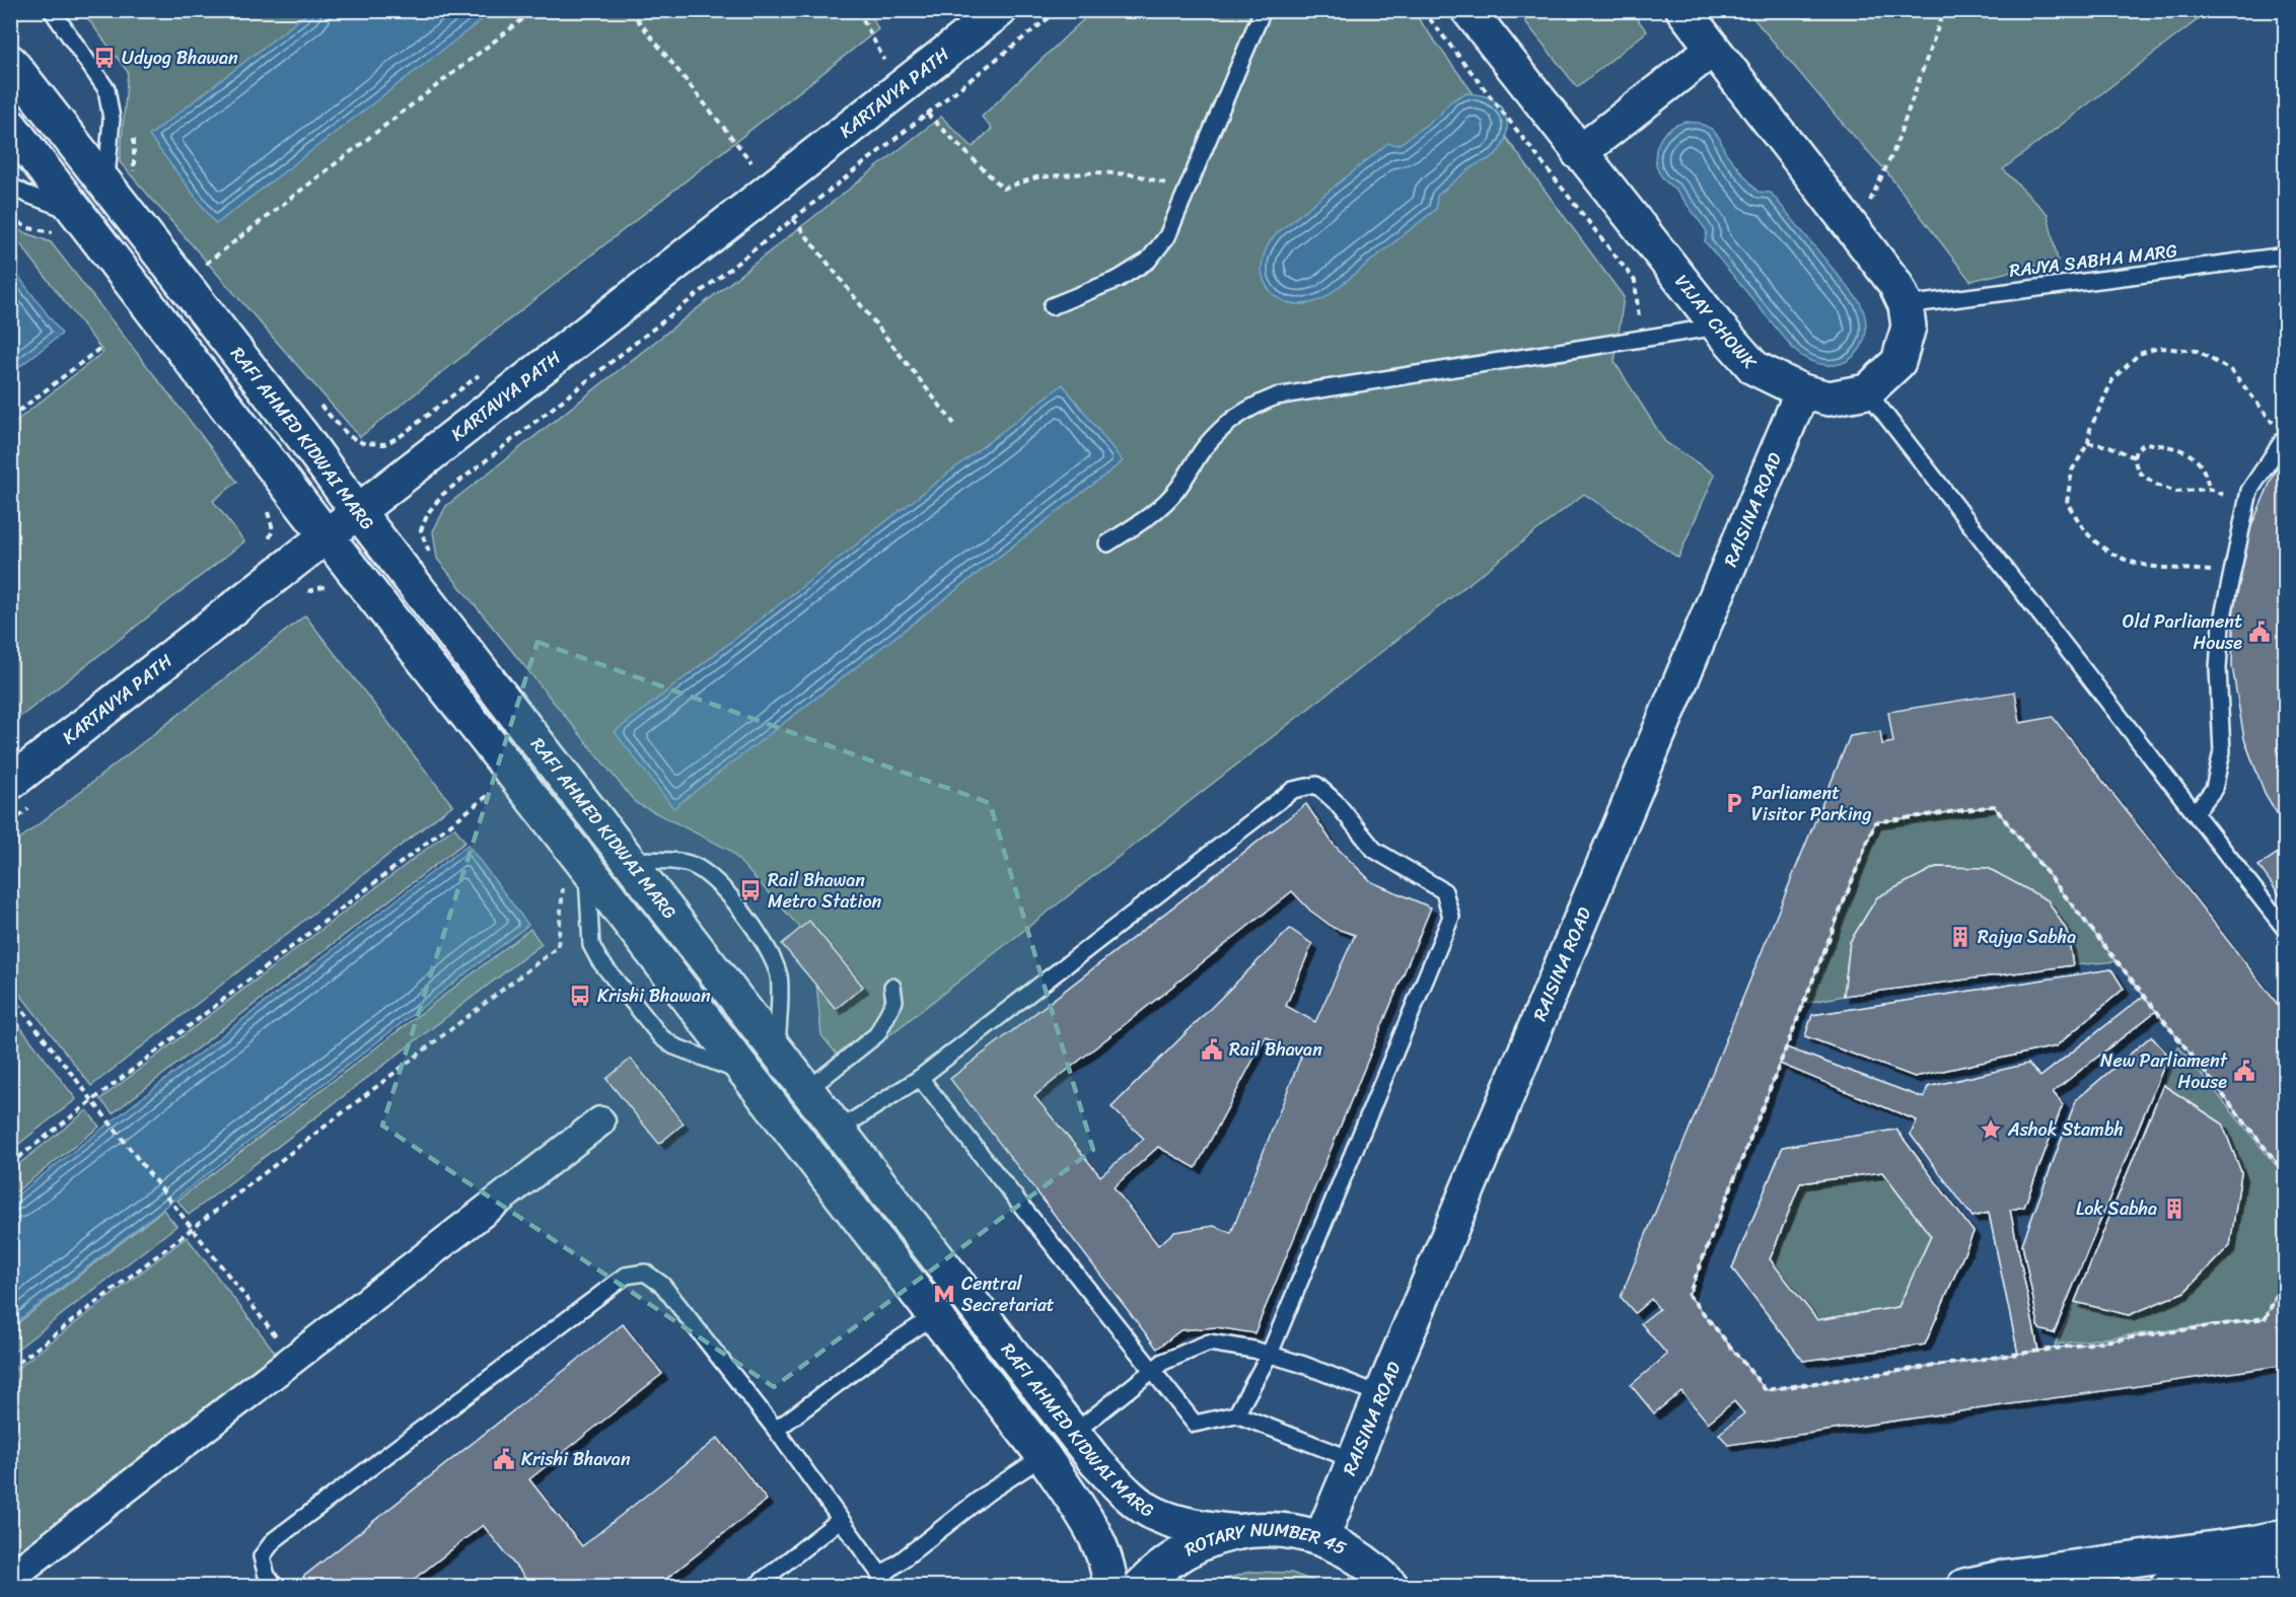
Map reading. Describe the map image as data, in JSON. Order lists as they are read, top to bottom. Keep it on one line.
{"streets":{"main road":["KARTAVYA PATH","VIJAY CHOWK","RAFI AHMED KIDWAI MARG","RAISINA ROAD","ROTARY NUMBER 45"],"lane":["RAJYA SABHA MARG"]},"crossings":[["KARTAVYA PATH","RAFI AHMED KIDWAI MARG"],["VIJAY CHOWK","RAISINA ROAD"],["RAFI AHMED KIDWAI MARG","ROTARY NUMBER 45"],["RAISINA ROAD","ROTARY NUMBER 45"]],"places":{"bus stop":["Udyog Bhawan","Rail Bhawan Metro Station","Krishi Bhawan"],"public building":["Old Parliament House","Rail Bhavan","New Parliament House","Krishi Bhavan"],"parking":["Parliament Visitor Parking"],"building":["Rajya Sabha","Lok Sabha"],"place":["Ashok Stambh"],"metro station":["Central Secretariat"]}}
